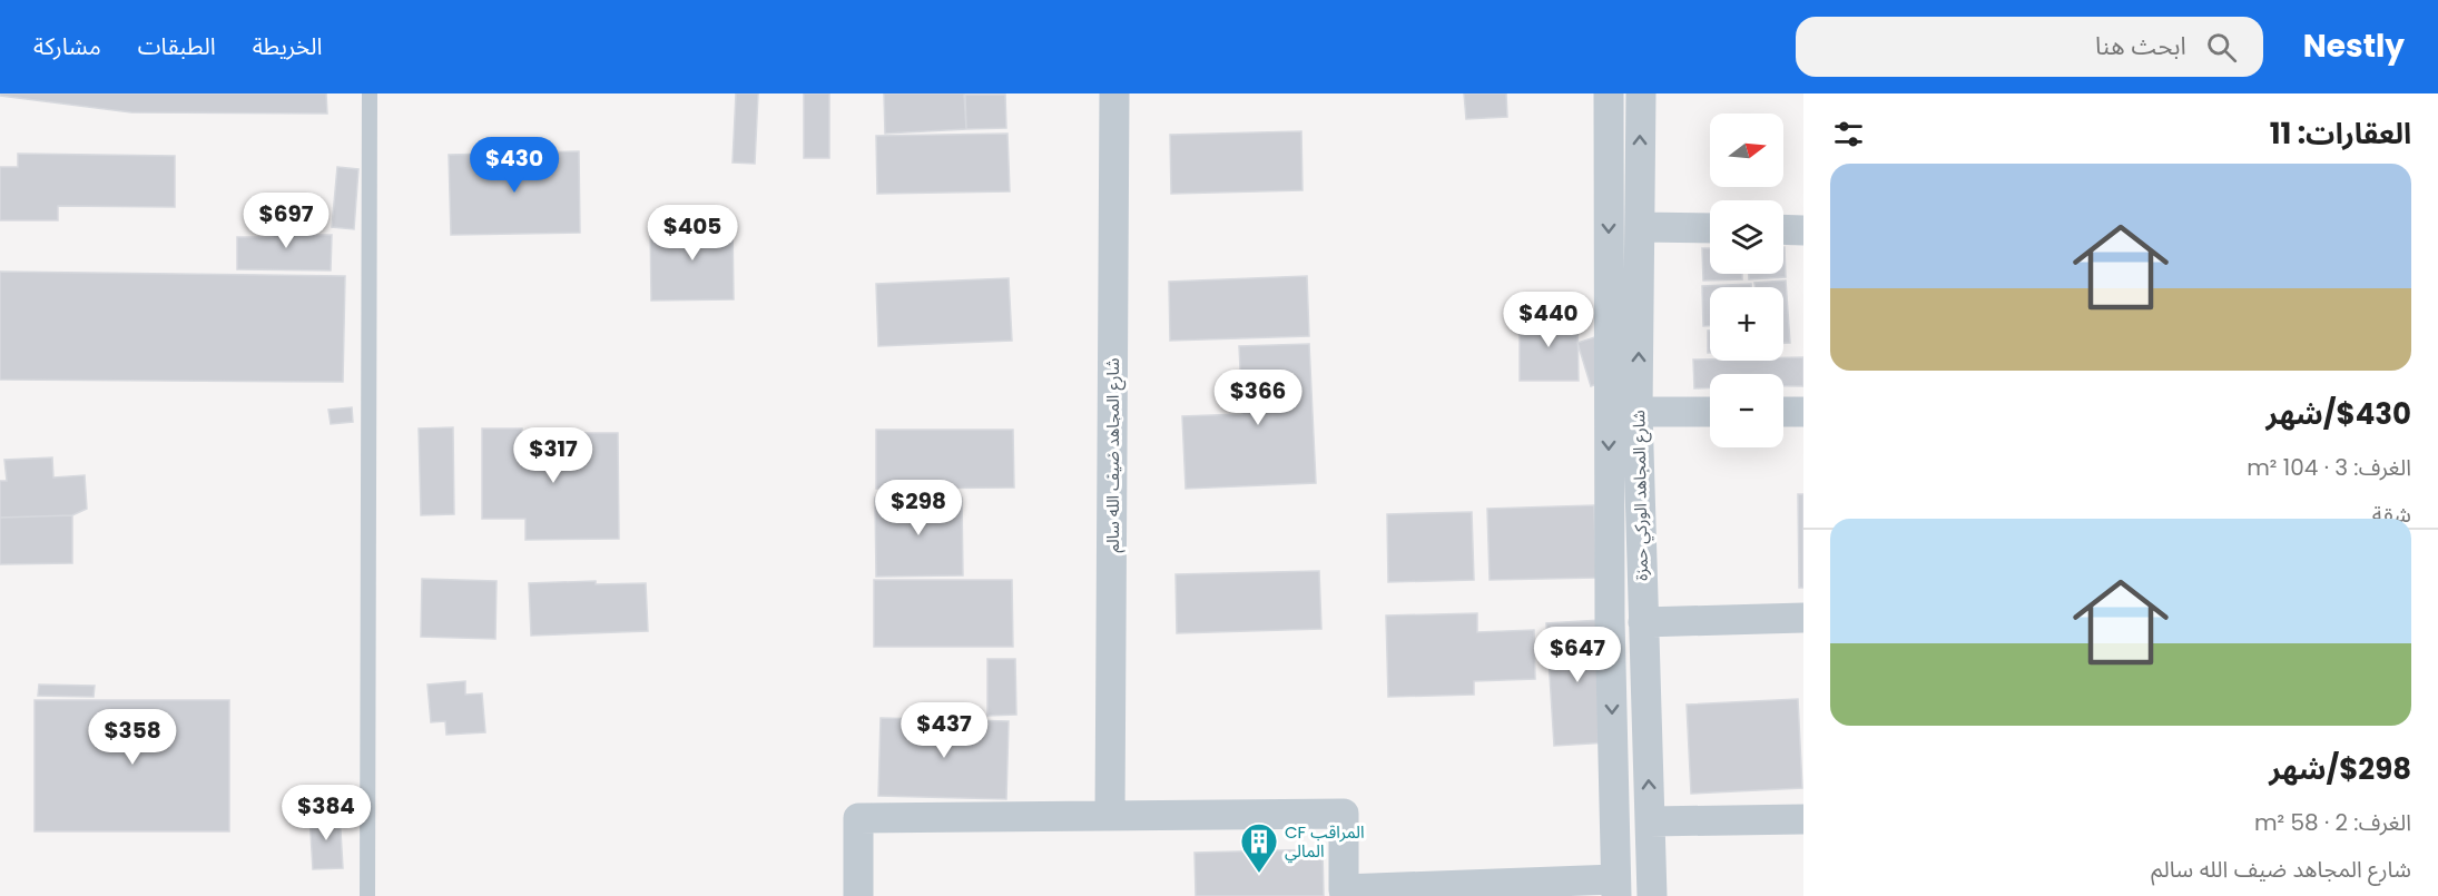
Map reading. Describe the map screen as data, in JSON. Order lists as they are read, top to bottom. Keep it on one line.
{"streets":{"street":["شارع المجاهد ضيف الله سالم","شارع المجاهد الوركي حمزة"]},"places":{"building":["CF المراقب المالي"]},"north":"right","page":{"header":"Nestly","search":"ابحث هنا","nav":["الخريطة","الطبقات","مشاركة"],"heading":"العقارات: 11","map_buttons":["+","−"],"price":["$430","$697","$405","$440","$366","$317","$298","$647","$437","$358","$384"],"list":[{"name":"$430/شهر","note":"الغرف: 3 · 104 m² · شقة"},{"name":"$298/شهر","note":"الغرف: 2 · 58 m² · شارع المجاهد ضيف الله سالم"}]}}
